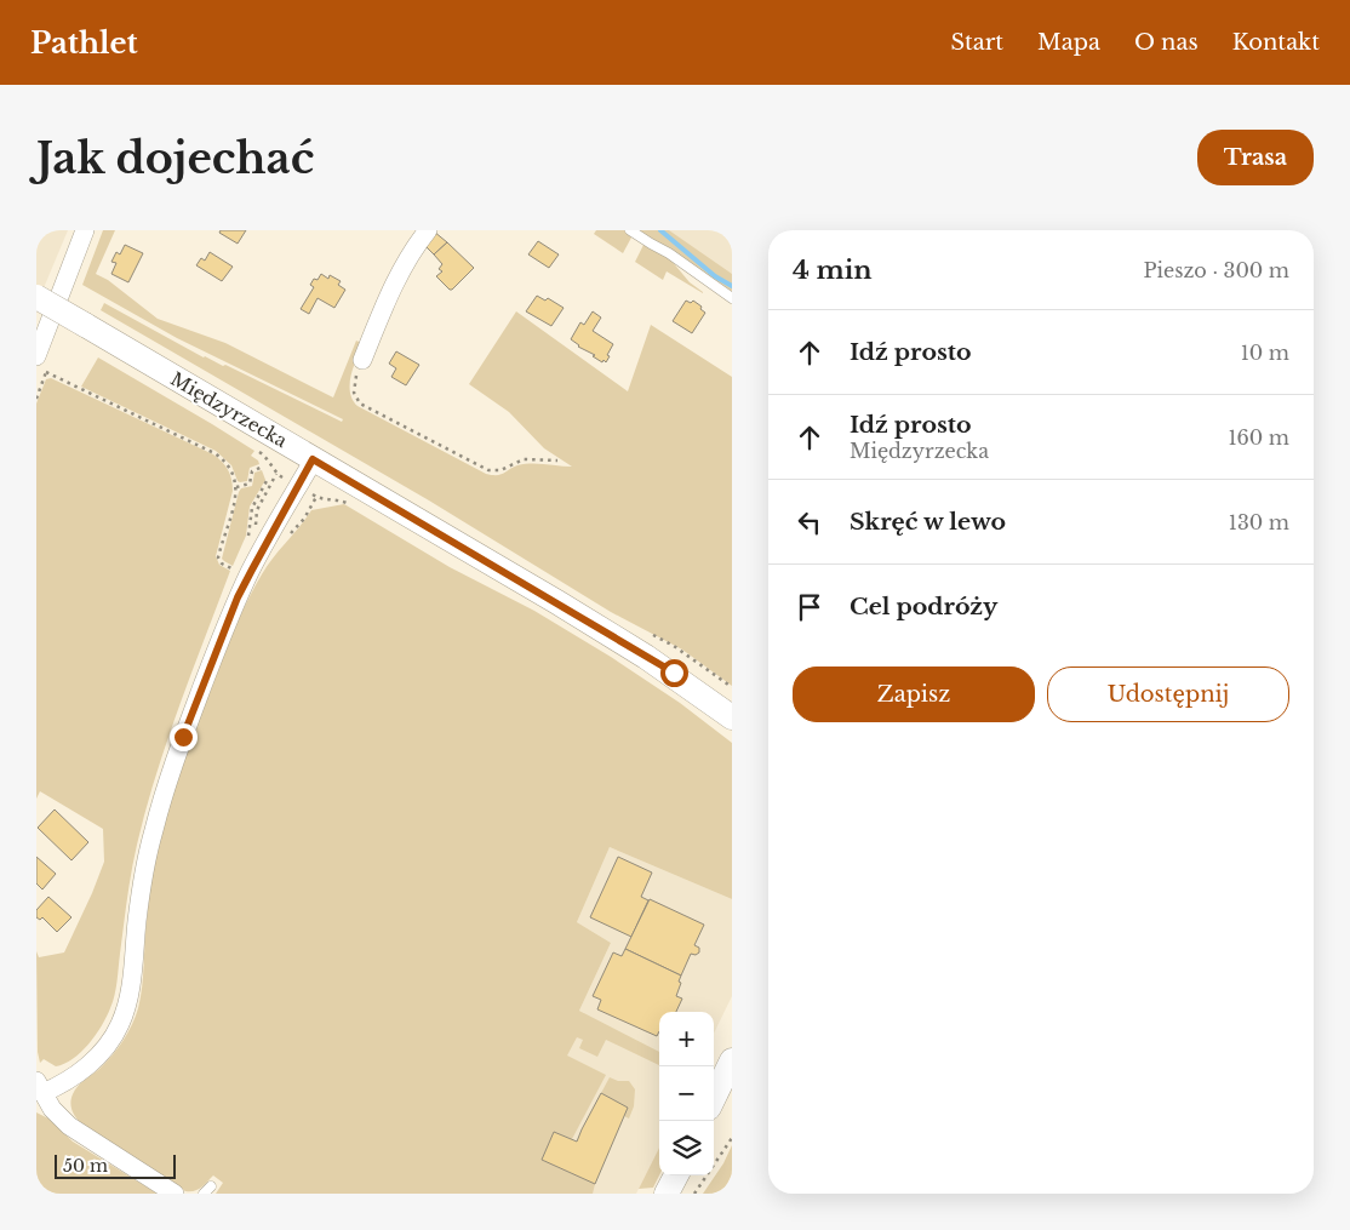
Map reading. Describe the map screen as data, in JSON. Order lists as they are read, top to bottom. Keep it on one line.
{"streets":{"main road":["Międzyrzecka"]},"scale_bar":"50 m","page":{"header":"Pathlet","nav":["Start","Mapa","O nas","Kontakt"],"buttons":["Trasa",["Zapisz","Udostępnij"]],"title":"Jak dojechać","heading":["4 min","Pieszo · 300 m"],"list":[["Idź prosto","10 m"],["Idź prosto","Międzyrzecka","160 m"],["Skręć w lewo","130 m"],"Cel podróży"],"map_buttons":["+","−"],"scale":"50 m"}}
